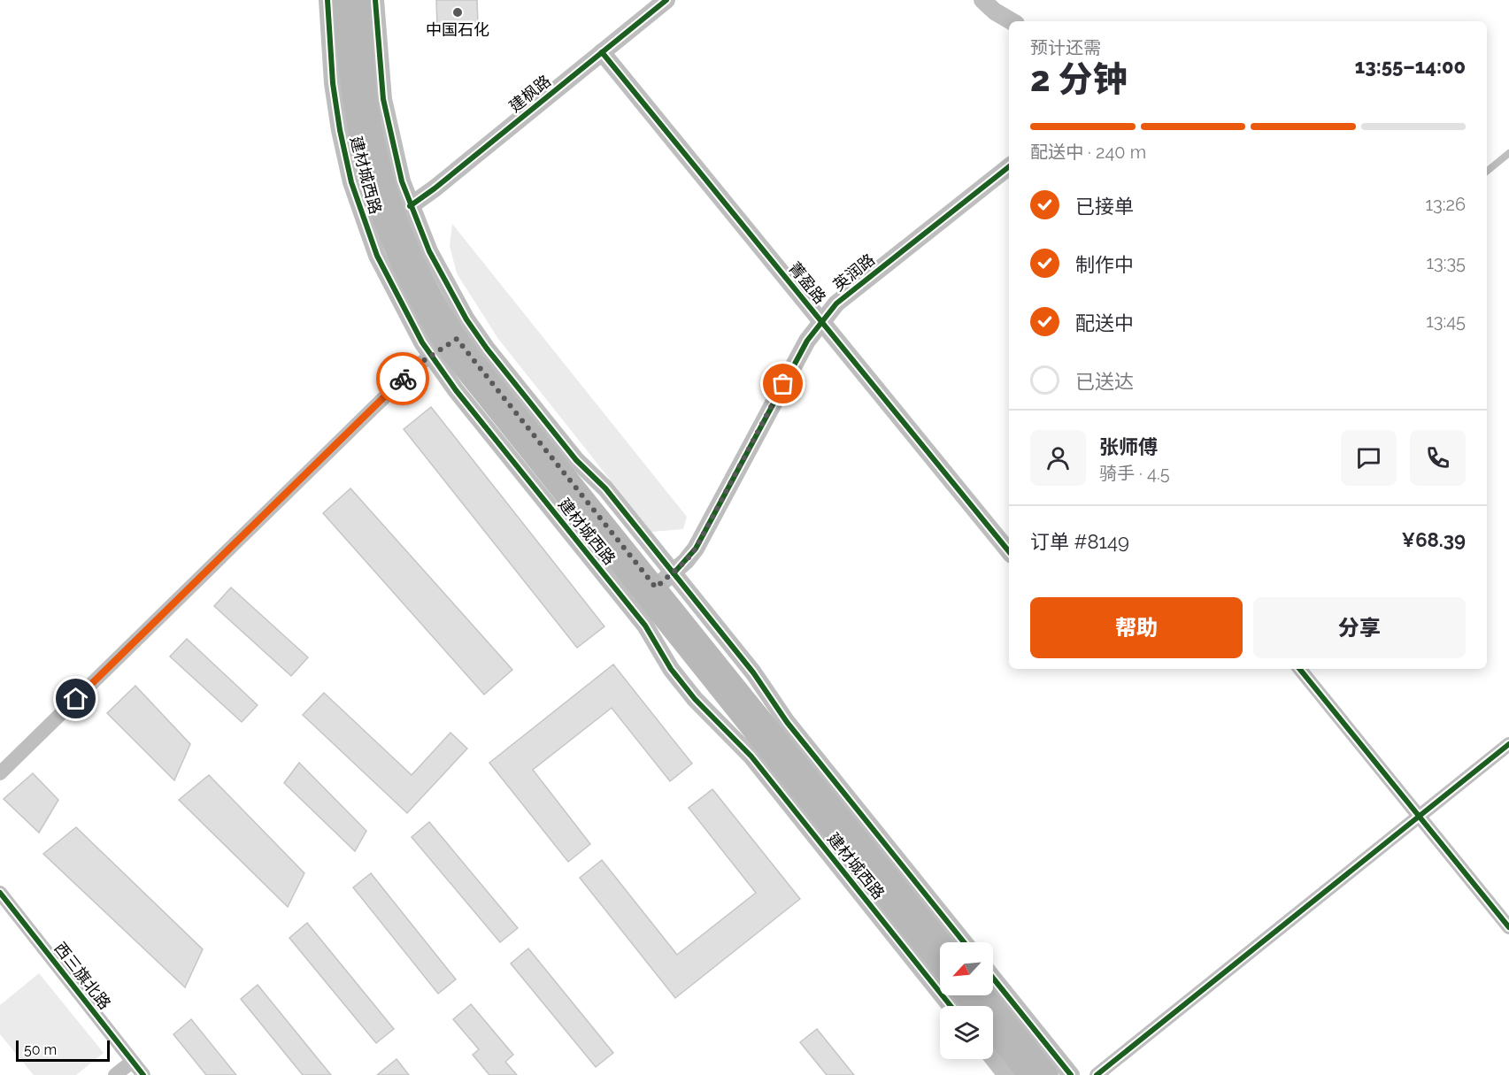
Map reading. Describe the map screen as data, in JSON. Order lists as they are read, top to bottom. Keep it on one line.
{"streets":{"main road":["建材城西路"],"street":["建枫路","英润路","菁盈路","西三旗北路"]},"crossings":[["建枫路","建材城西路"],["建枫路","菁盈路"],["建材城西路","英润路"],["英润路","菁盈路"]],"places":["中国石化"],"scale_bar":"50 m","north":"bottom left","page":{"heading":["2 分钟","预计还需","13:55–14:00"],"panel":["张师傅","骑手 · 4.5","订单 #8149","¥68.39"],"bar":"配送中 · 240 m","list":[["已接单","13:26"],["制作中","13:35"],["配送中","13:45"],"已送达"],"buttons":["帮助","分享"],"scale":"50 m"}}
